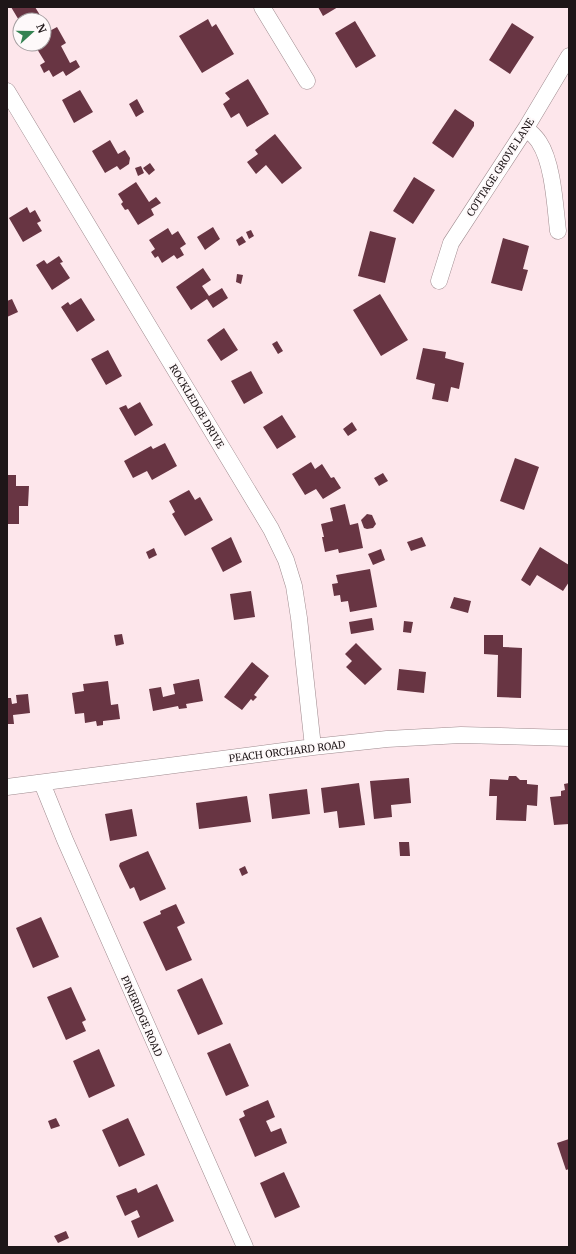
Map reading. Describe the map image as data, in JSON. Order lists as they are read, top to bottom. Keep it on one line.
{"streets":{"street":["COTTAGE GROVE LANE","ROCKLEDGE DRIVE","PEACH ORCHARD ROAD","PINERIDGE ROAD"]},"crossings":[["ROCKLEDGE DRIVE","PEACH ORCHARD ROAD"],["PEACH ORCHARD ROAD","PINERIDGE ROAD"]],"north":"right"}
